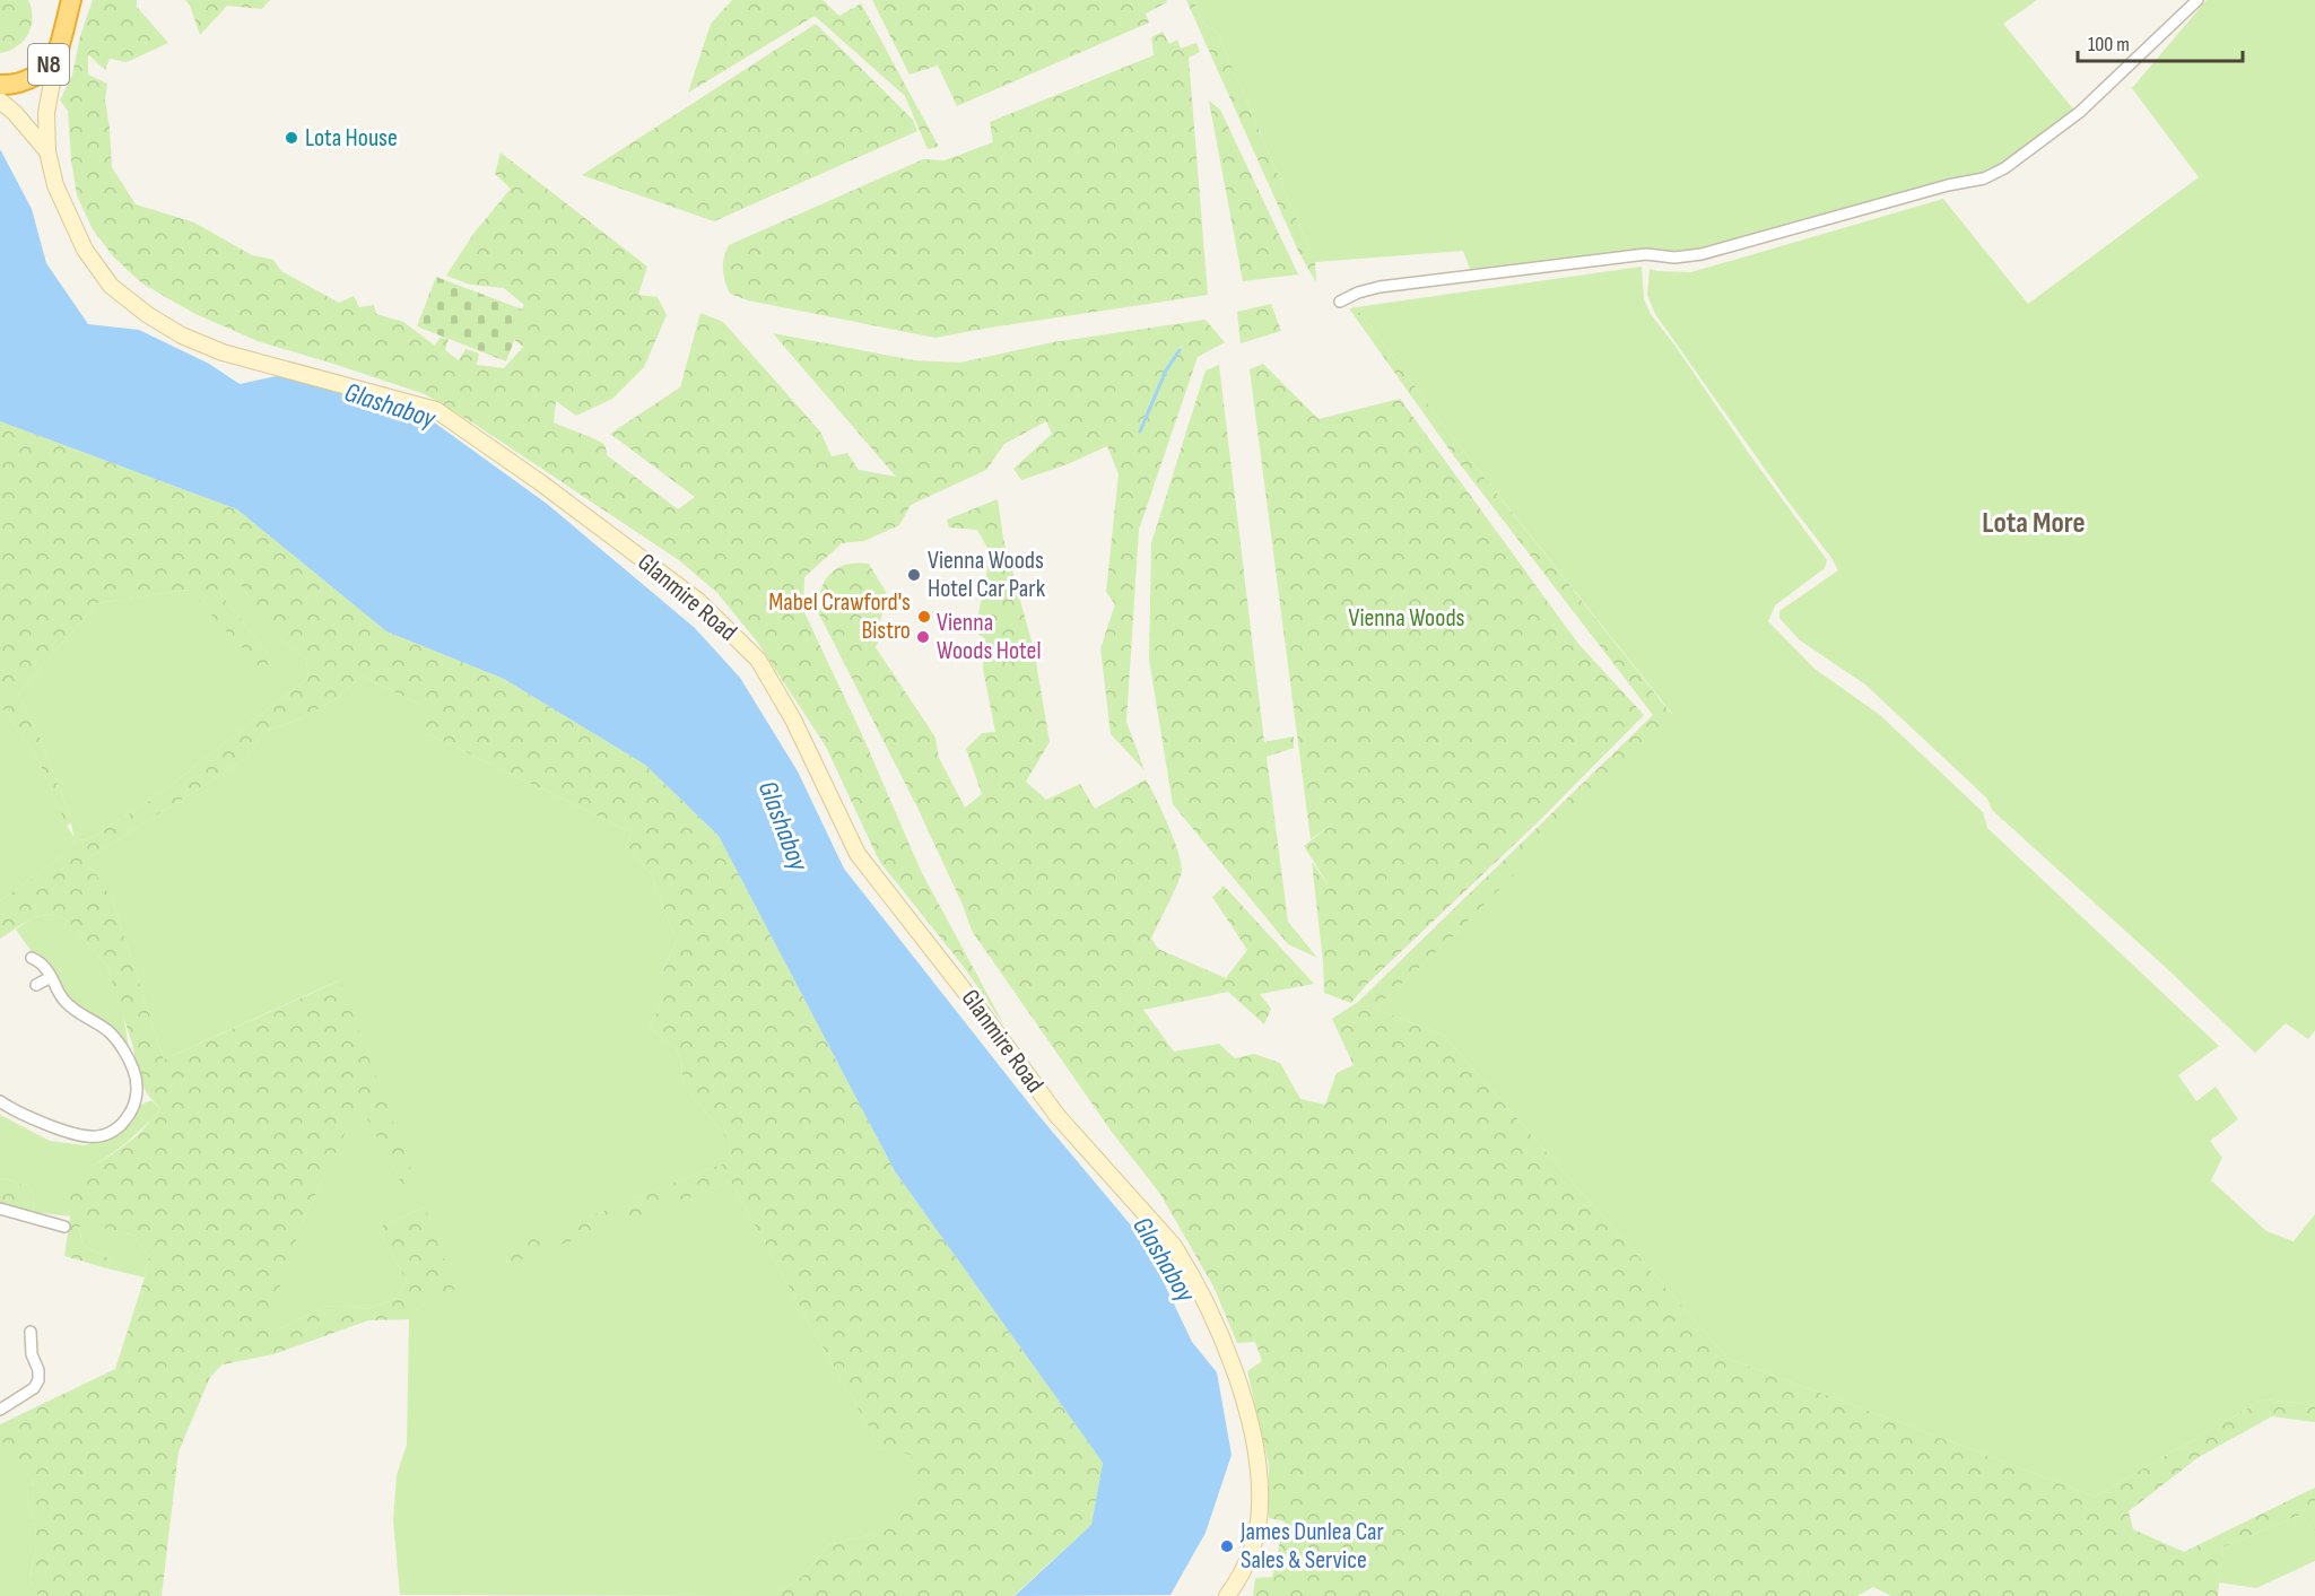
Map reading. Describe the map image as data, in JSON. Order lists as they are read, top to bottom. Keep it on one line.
{"streets":{"highway":["N8"],"main road":["Glanmire Road"]},"crossings":[["N8","Glanmire Road"]],"districts":["Lota More"],"water":["Glashaboy"],"parks":["Vienna Woods"],"places":["Lota House","Vienna Woods Hotel Car Park","Mabel Crawford's Bistro","Vienna Woods Hotel","James Dunlea Car Sales & Service"],"scale_bar":"100 m"}
